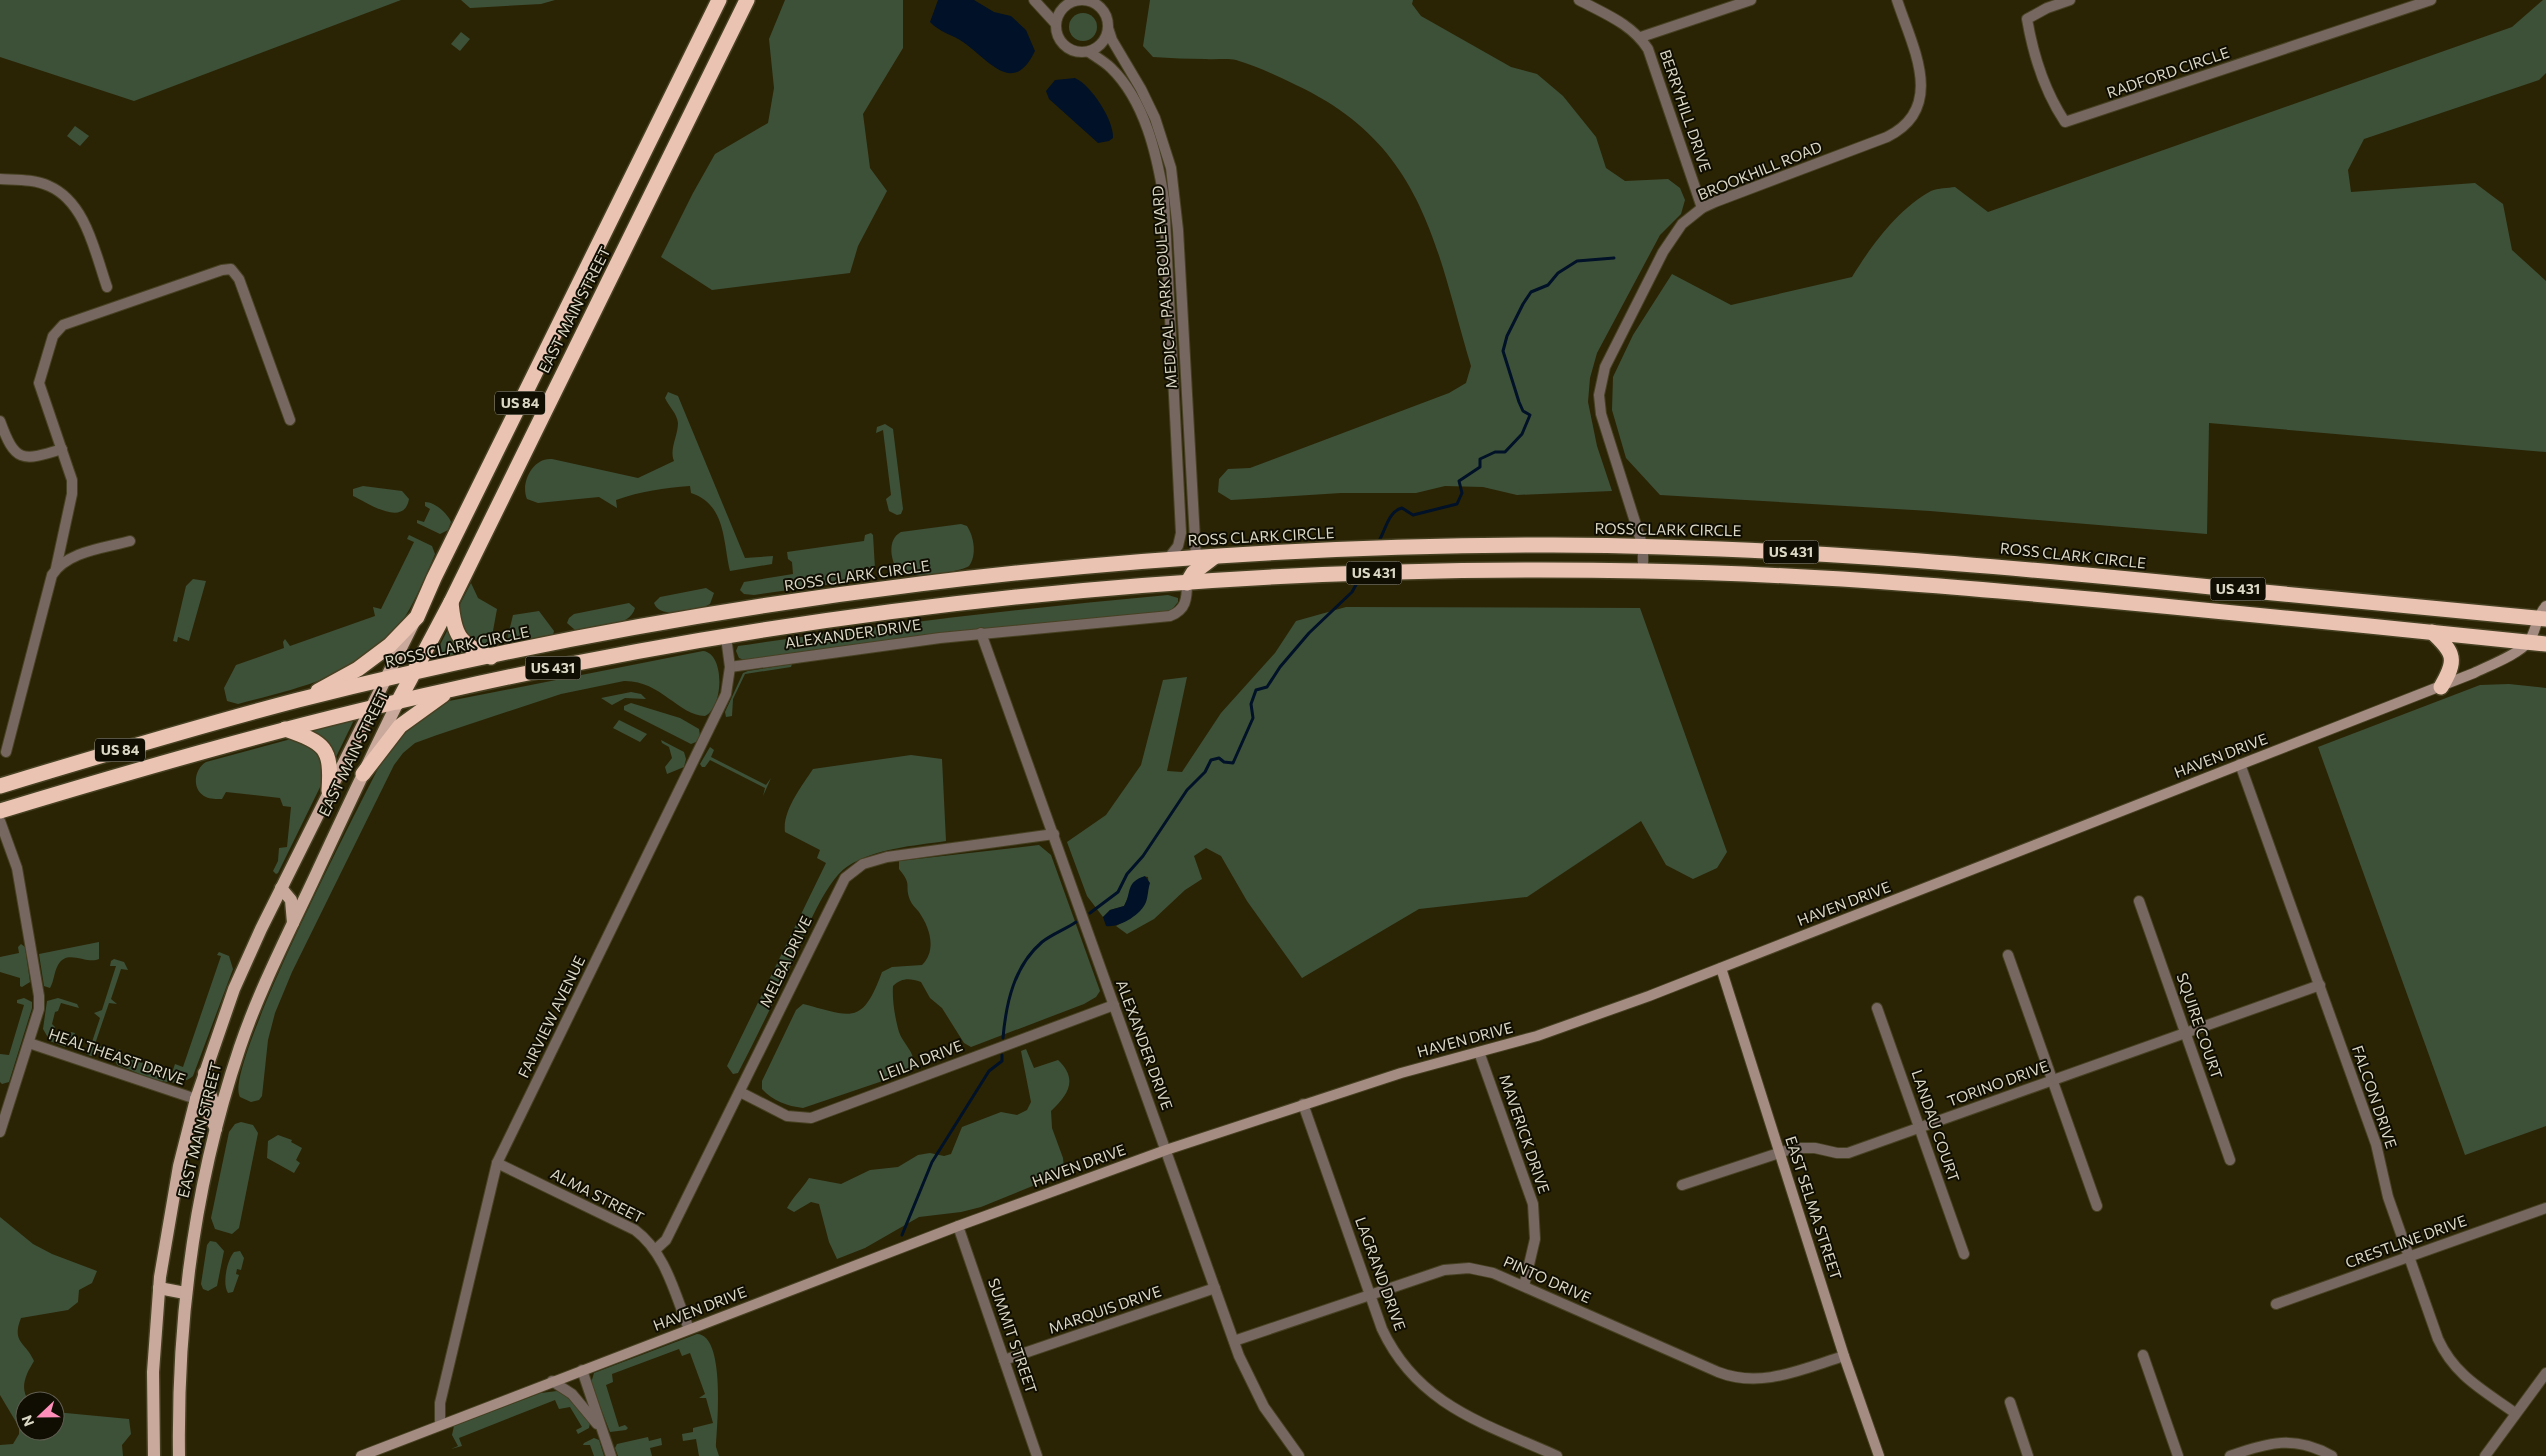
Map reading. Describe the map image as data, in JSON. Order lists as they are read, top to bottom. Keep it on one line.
{"streets":{"highway":["EAST MAIN STREET","US 84","ROSS CLARK CIRCLE","US 431"],"street":["RADFORD CIRCLE","BERRYHILL DRIVE","BROOKHILL ROAD","MEDICAL PARK BOULEVARD","ALEXANDER DRIVE","HAVEN DRIVE","MELBA DRIVE","FAIRVIEW AVENUE","SQUIRE COURT","HEALTHEAST DRIVE","LEILA DRIVE","TORINO DRIVE","FALCON DRIVE","LANDAU COURT","MAVERICK DRIVE","ALMA STREET","EAST SELMA STREET","CRESTLINE DRIVE","LAGRAND DRIVE","PINTO DRIVE","MARQUIS DRIVE","SUMMIT STREET"]},"crossings":[["BERRYHILL DRIVE","BROOKHILL ROAD"],["BROOKHILL ROAD","ROSS CLARK CIRCLE"],["BROOKHILL ROAD","US 431"],["MEDICAL PARK BOULEVARD","ROSS CLARK CIRCLE"],["EAST MAIN STREET","US 84"],["EAST MAIN STREET","ROSS CLARK CIRCLE"],["EAST MAIN STREET","US 431"],["EAST MAIN STREET","HEALTHEAST DRIVE"],["US 84","ROSS CLARK CIRCLE"],["US 84","US 431"],["US 431","ALEXANDER DRIVE"],["US 431","HAVEN DRIVE"],["US 431","FAIRVIEW AVENUE"],["ALEXANDER DRIVE","HAVEN DRIVE"],["ALEXANDER DRIVE","MELBA DRIVE"],["ALEXANDER DRIVE","FAIRVIEW AVENUE"],["ALEXANDER DRIVE","LEILA DRIVE"],["ALEXANDER DRIVE","PINTO DRIVE"],["ALEXANDER DRIVE","MARQUIS DRIVE"],["HAVEN DRIVE","FAIRVIEW AVENUE"],["HAVEN DRIVE","FALCON DRIVE"],["HAVEN DRIVE","MAVERICK DRIVE"],["HAVEN DRIVE","ALMA STREET"],["HAVEN DRIVE","EAST SELMA STREET"],["HAVEN DRIVE","LAGRAND DRIVE"],["HAVEN DRIVE","SUMMIT STREET"],["MELBA DRIVE","LEILA DRIVE"],["MELBA DRIVE","ALMA STREET"],["FAIRVIEW AVENUE","ALMA STREET"],["SQUIRE COURT","TORINO DRIVE"],["TORINO DRIVE","FALCON DRIVE"],["TORINO DRIVE","LANDAU COURT"],["TORINO DRIVE","EAST SELMA STREET"],["FALCON DRIVE","CRESTLINE DRIVE"],["MAVERICK DRIVE","PINTO DRIVE"],["EAST SELMA STREET","PINTO DRIVE"],["LAGRAND DRIVE","PINTO DRIVE"],["MARQUIS DRIVE","SUMMIT STREET"]],"north":"left"}
